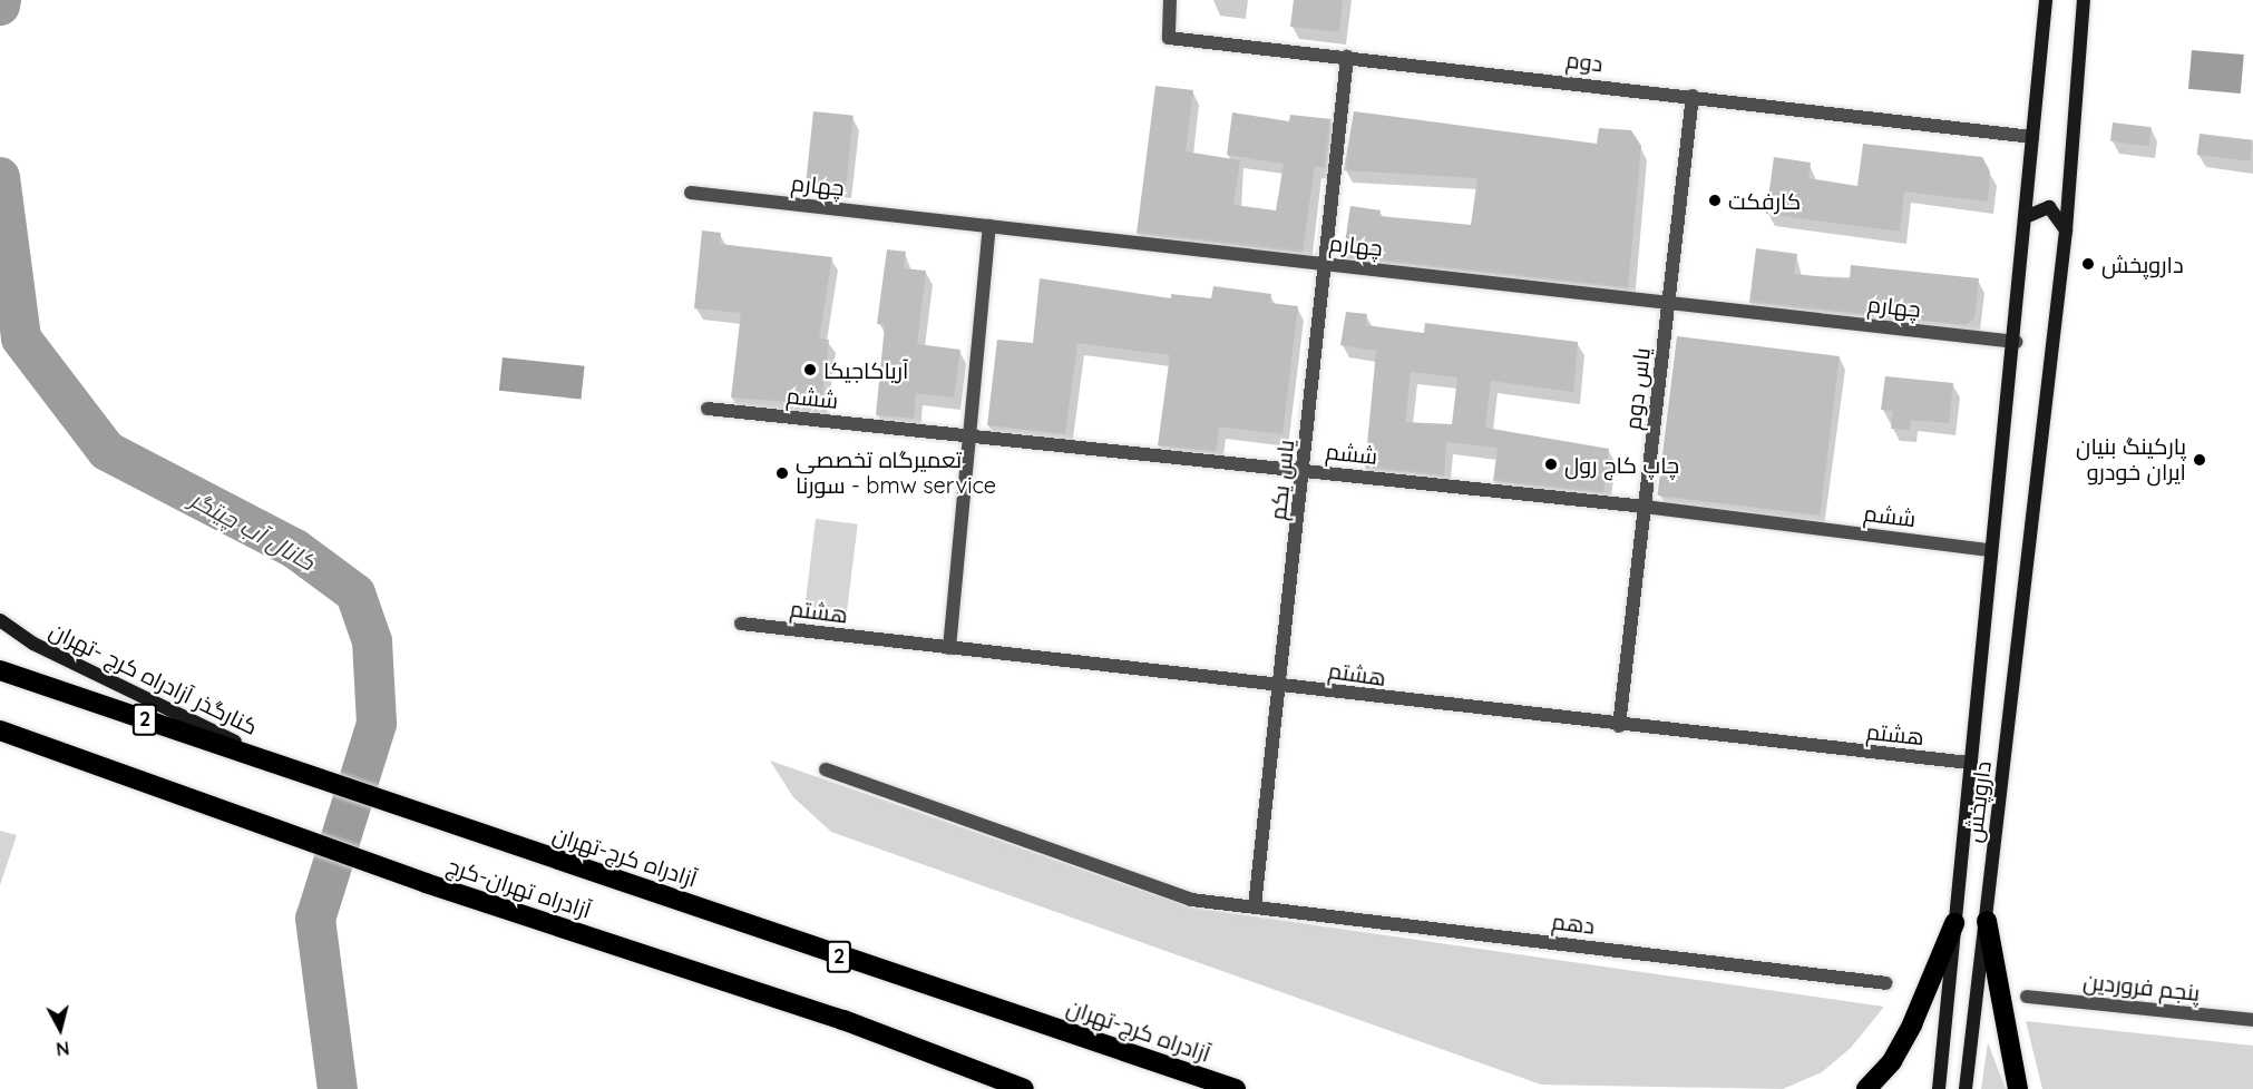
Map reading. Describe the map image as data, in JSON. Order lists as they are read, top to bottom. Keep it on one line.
{"streets":{"highway":["2","آزادراه کرج-تهران","آزادراه تهران-کرج"],"street":["دوم","چهارم","یاس دوم","ششم","یاس یکم","هشتم","کنارگذر آزادراه کرج -تهران","داروپخش","دهم","پنجم فروردین"]},"crossings":[["دوم","یاس دوم"],["دوم","یاس یکم"],["دوم","داروپخش"],["چهارم","یاس دوم"],["چهارم","یاس یکم"],["چهارم","داروپخش"],["یاس دوم","ششم"],["یاس دوم","هشتم"],["ششم","یاس یکم"],["ششم","داروپخش"],["یاس یکم","هشتم"],["یاس یکم","دهم"],["هشتم","داروپخش"],["کنارگذر آزادراه کرج -تهران","آزادراه کرج-تهران"]],"water":["کانال آب چیتگر"],"places":["کارفکت","داروپخش","آریاکاجیکا","پارکینگ بنیان ایران خودرو","چاپ کاج رول","تعمیرگاه تخصصی سورنا - bmw service"],"north":"bottom"}
